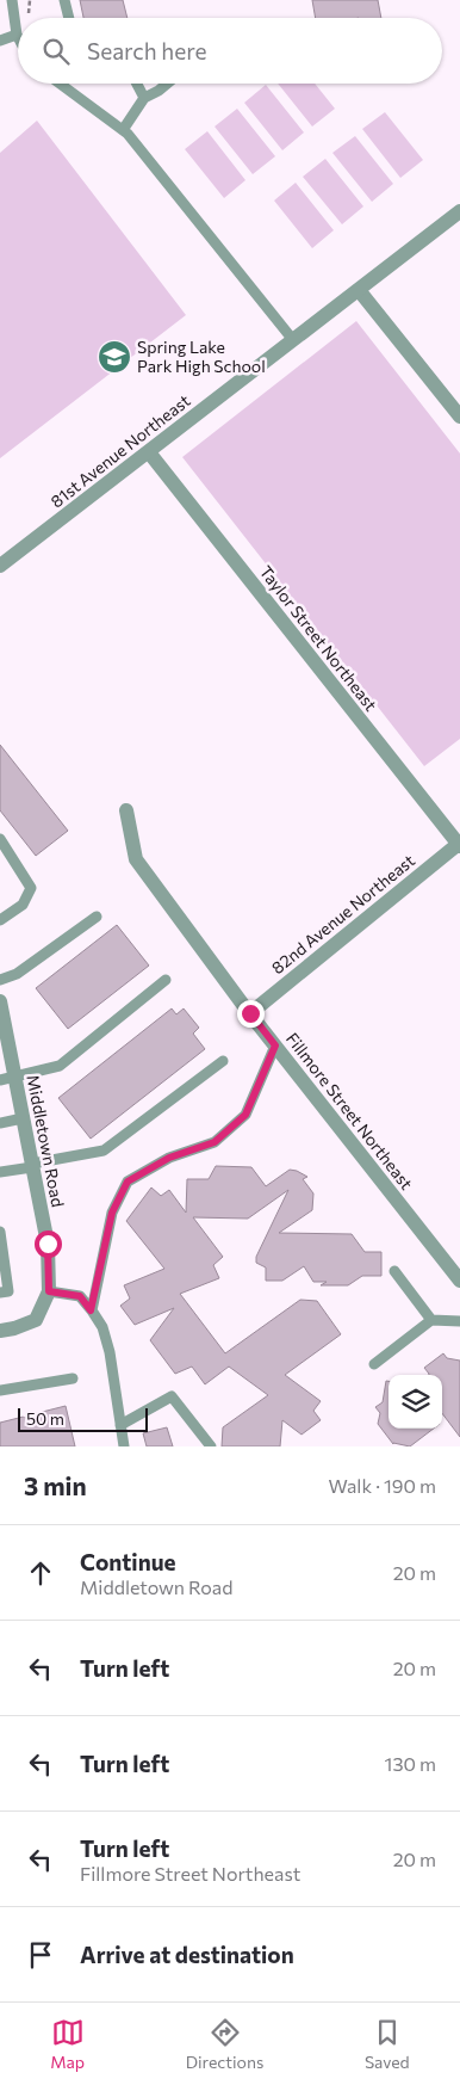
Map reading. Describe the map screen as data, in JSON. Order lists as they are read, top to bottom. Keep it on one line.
{"streets":{"street":["81st Avenue Northeast","Taylor Street Northeast","82nd Avenue Northeast","Fillmore Street Northeast","Middletown Road"]},"crossings":[["81st Avenue Northeast","Taylor Street Northeast"],["Taylor Street Northeast","82nd Avenue Northeast"],["82nd Avenue Northeast","Fillmore Street Northeast"]],"places":{"school or university":["Spring Lake Park High School"]},"scale_bar":"50 m","page":{"search":"Search here","scale":"50 m","heading":["3 min","Walk · 190 m"],"list":[["Continue","Middletown Road","20 m"],["Turn left","20 m"],["Turn left","130 m"],["Turn left","Fillmore Street Northeast","20 m"],"Arrive at destination"],"nav":["Map","Directions","Saved"]}}
